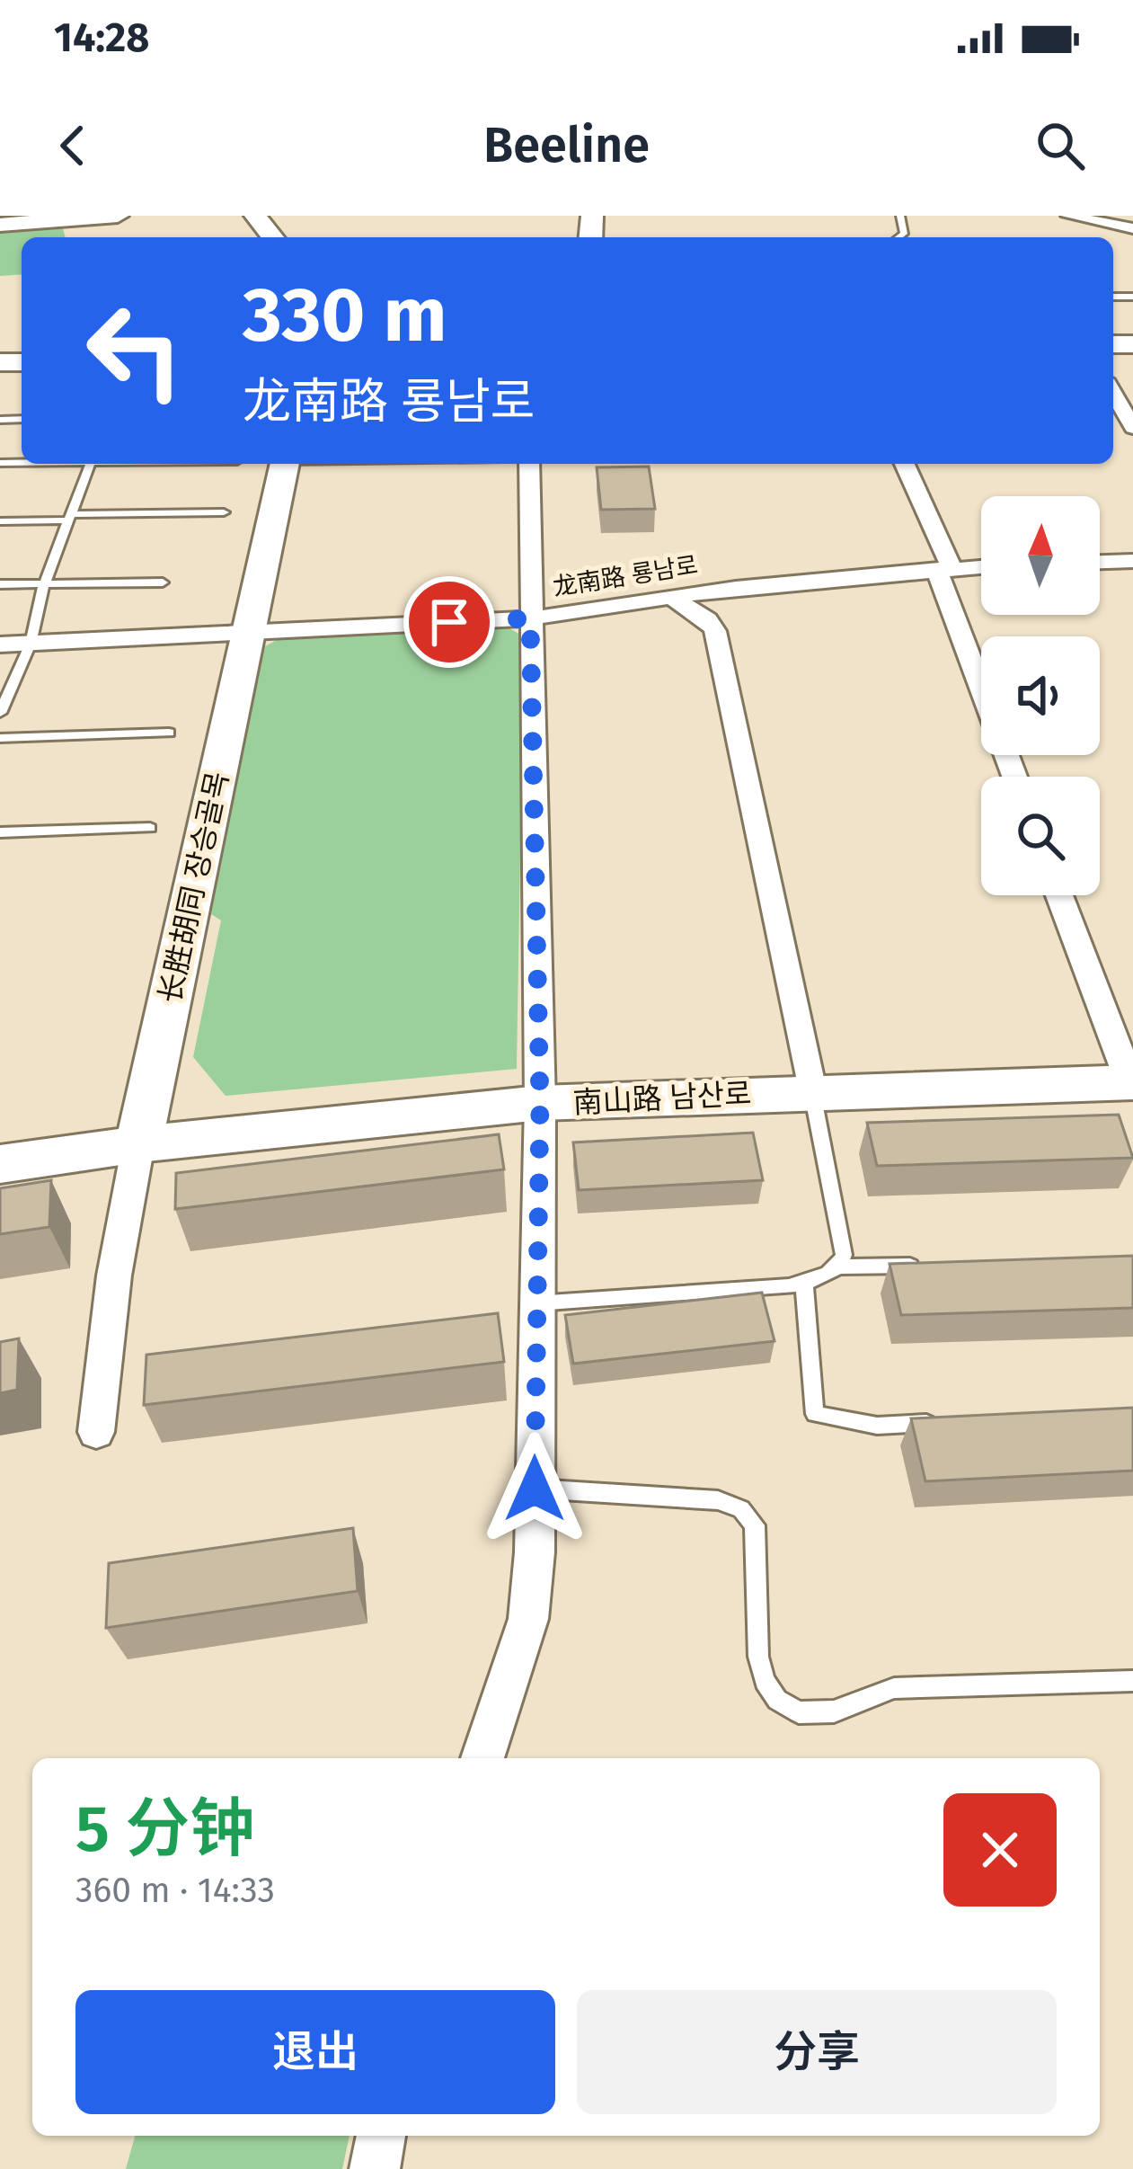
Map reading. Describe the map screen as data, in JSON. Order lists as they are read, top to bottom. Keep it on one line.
{"streets":{"street":["龙南路 룡남로","长胜胡同 장승골목","南山路 남산로"]},"crossings":[["龙南路 룡남로","长胜胡同 장승골목"],["长胜胡同 장승골목","南山路 남산로"]],"north":"top","page":{"status":"14:28","header":"Beeline","turn":["330 m","龙南路 룡남로"],"heading":["5 分钟","360 m · 14:33"],"buttons":["退出","分享"]}}
